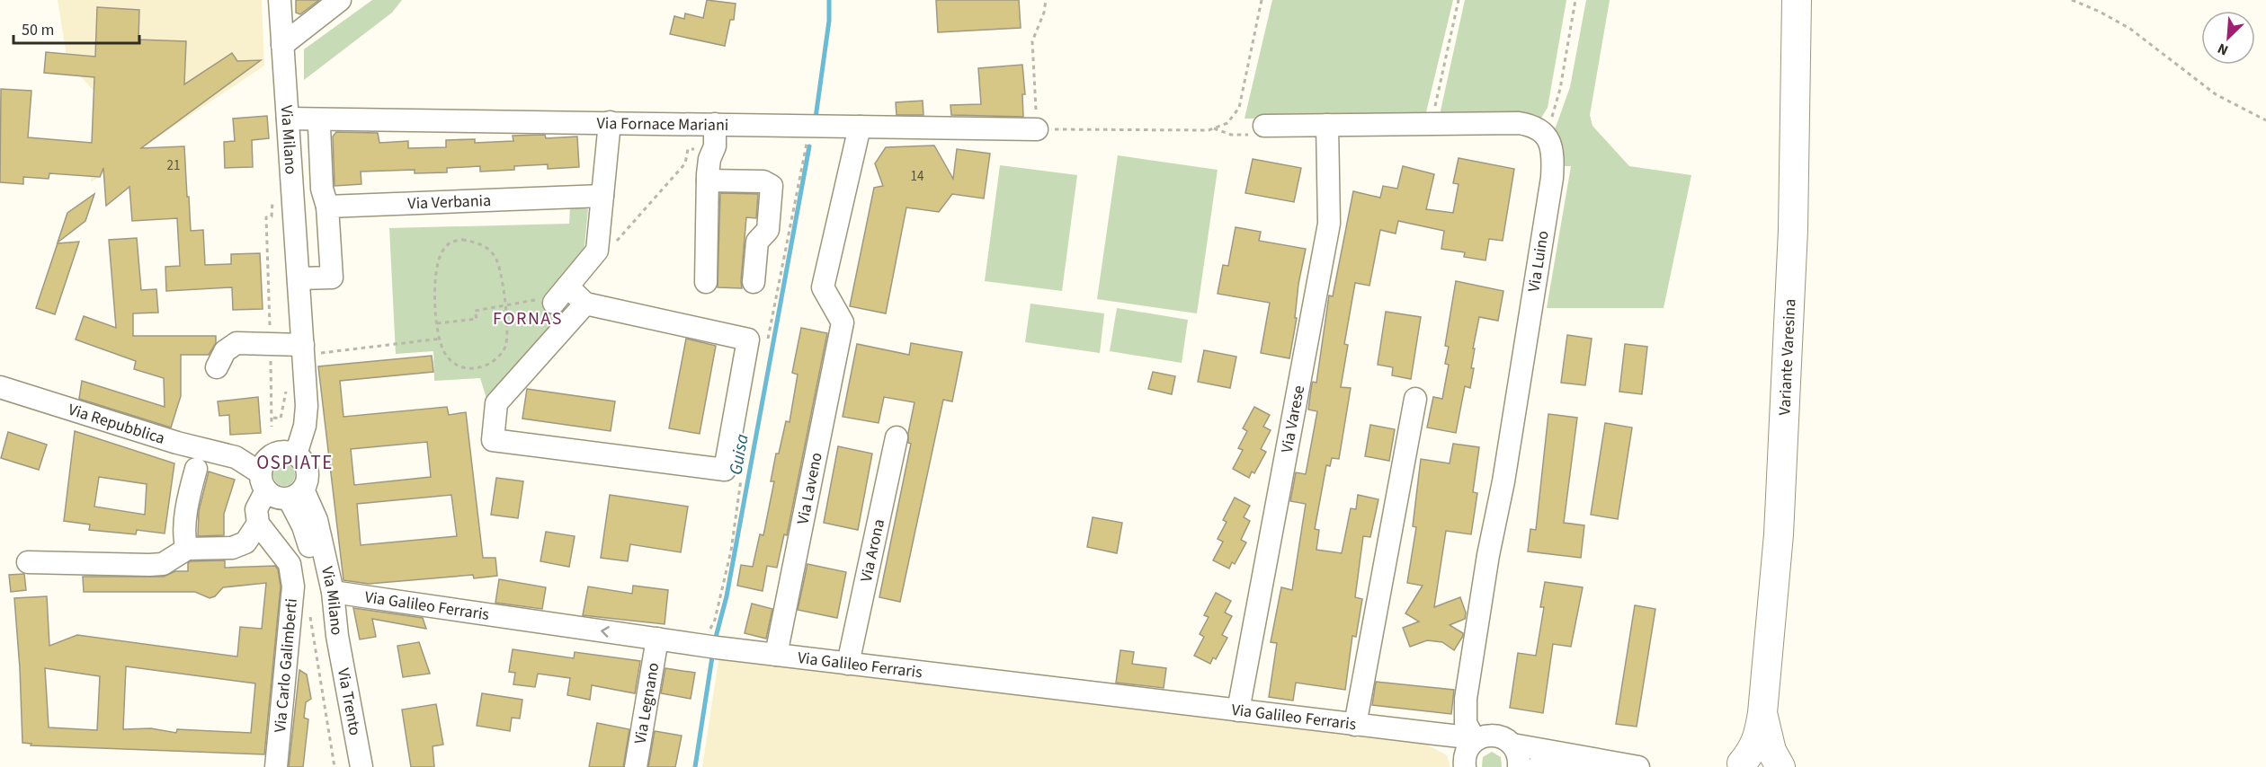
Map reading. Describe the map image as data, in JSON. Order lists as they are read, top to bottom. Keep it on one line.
{"streets":{"main road":["Variante Varesina"],"street":["Via Fornace Mariani","Via Milano","Via Verbania","Via Luino","Via Varese","Via Repubblica","Via Laveno","Via Arona","Via Galileo Ferraris","Via Carlo Galimberti","Via Trento","Via Legnano"]},"crossings":[["Via Fornace Mariani","Via Milano"],["Via Fornace Mariani","Via Laveno"],["Via Milano","Via Repubblica"],["Via Milano","Via Galileo Ferraris"],["Via Milano","Via Trento"],["Via Luino","Via Galileo Ferraris"],["Via Varese","Via Galileo Ferraris"],["Via Laveno","Via Galileo Ferraris"],["Via Arona","Via Galileo Ferraris"],["Via Galileo Ferraris","Via Legnano"]],"districts":["FORNAS","OSPIATE"],"water":["Guisa"],"house_numbers":["21","14"],"scale_bar":"50 m","north":"bottom left"}
